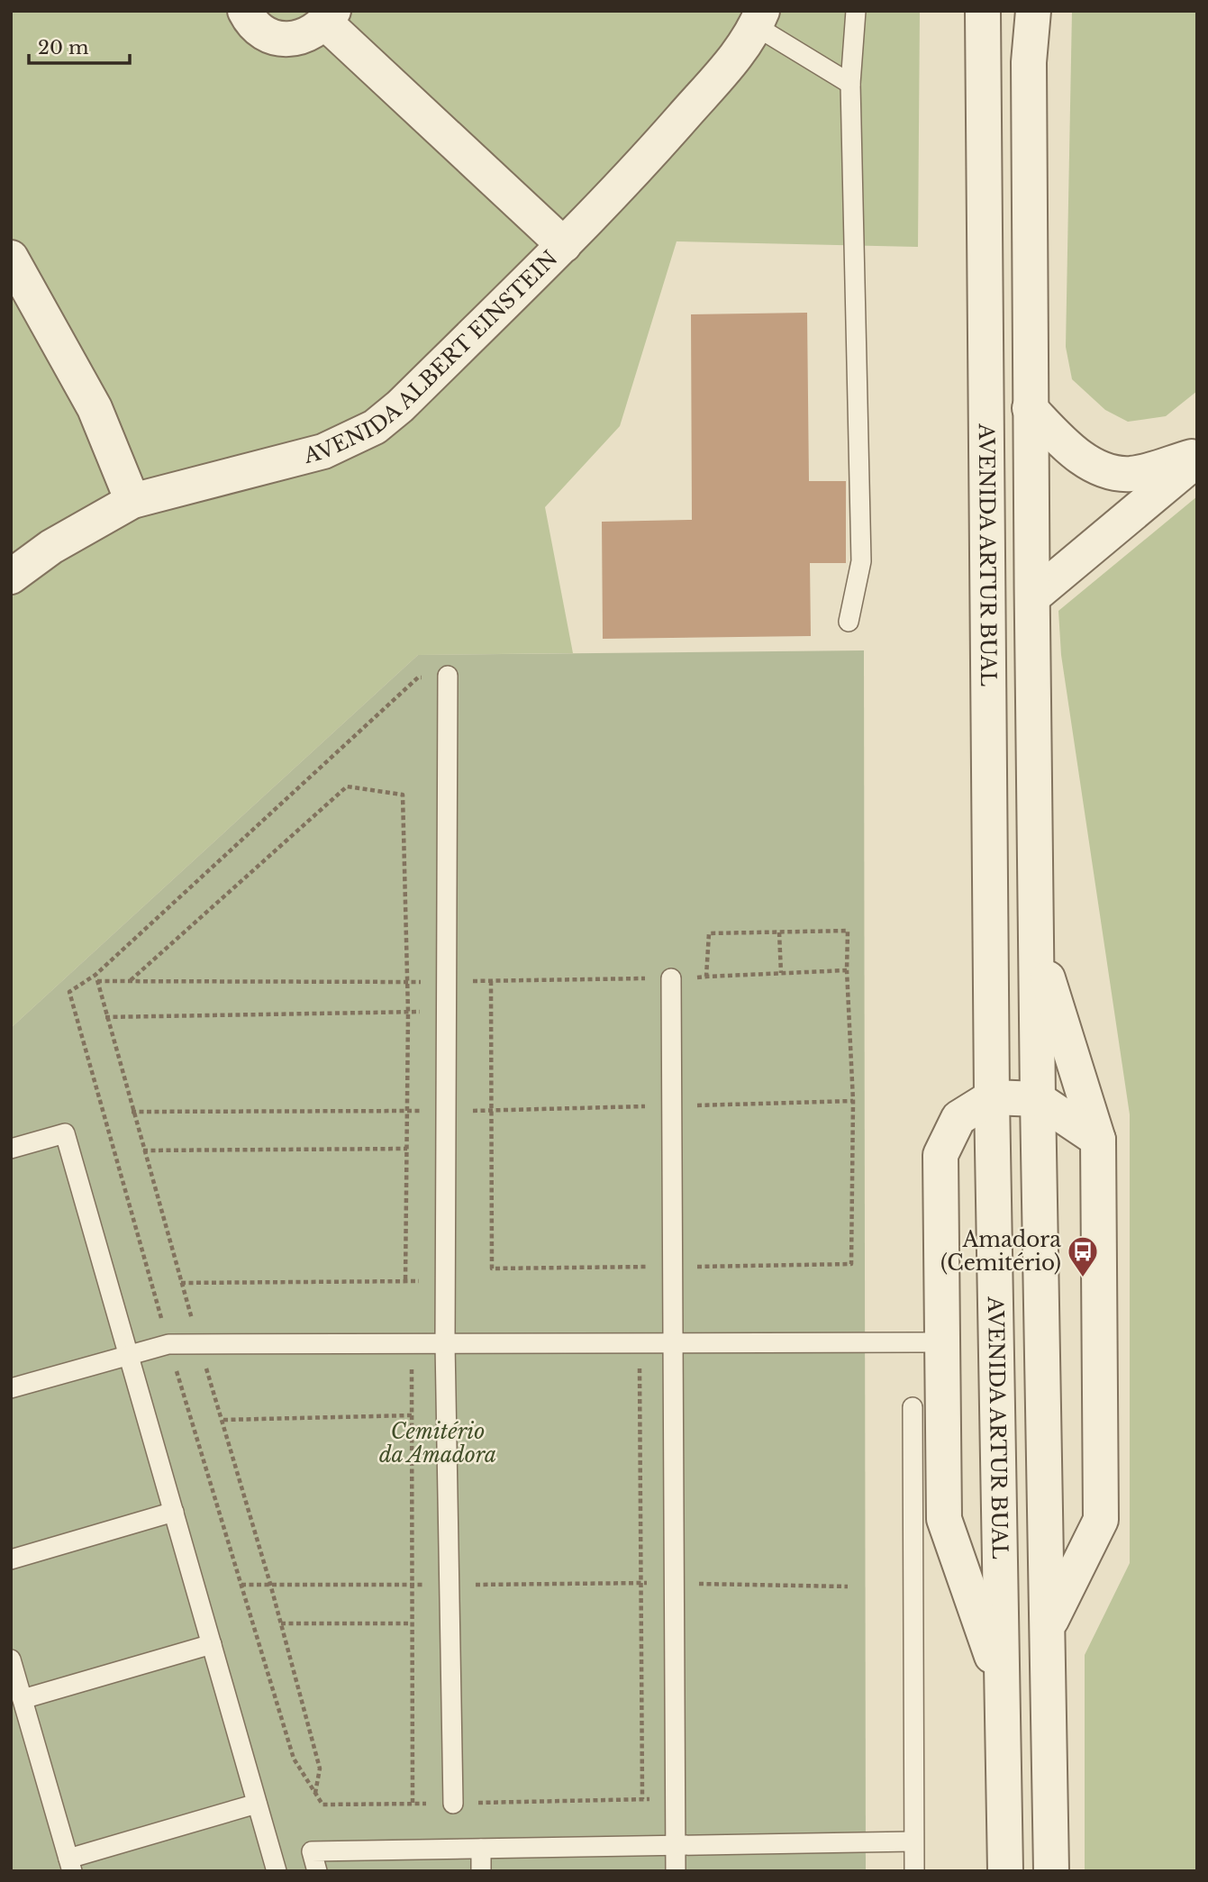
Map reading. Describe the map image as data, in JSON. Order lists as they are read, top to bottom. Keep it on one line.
{"streets":{"street":["AVENIDA ALBERT EINSTEIN","AVENIDA ARTUR BUAL"]},"parks":["Cemitério da Amadora"],"places":{"bus stop":["Amadora (Cemitério)"]},"scale_bar":"20 m"}
